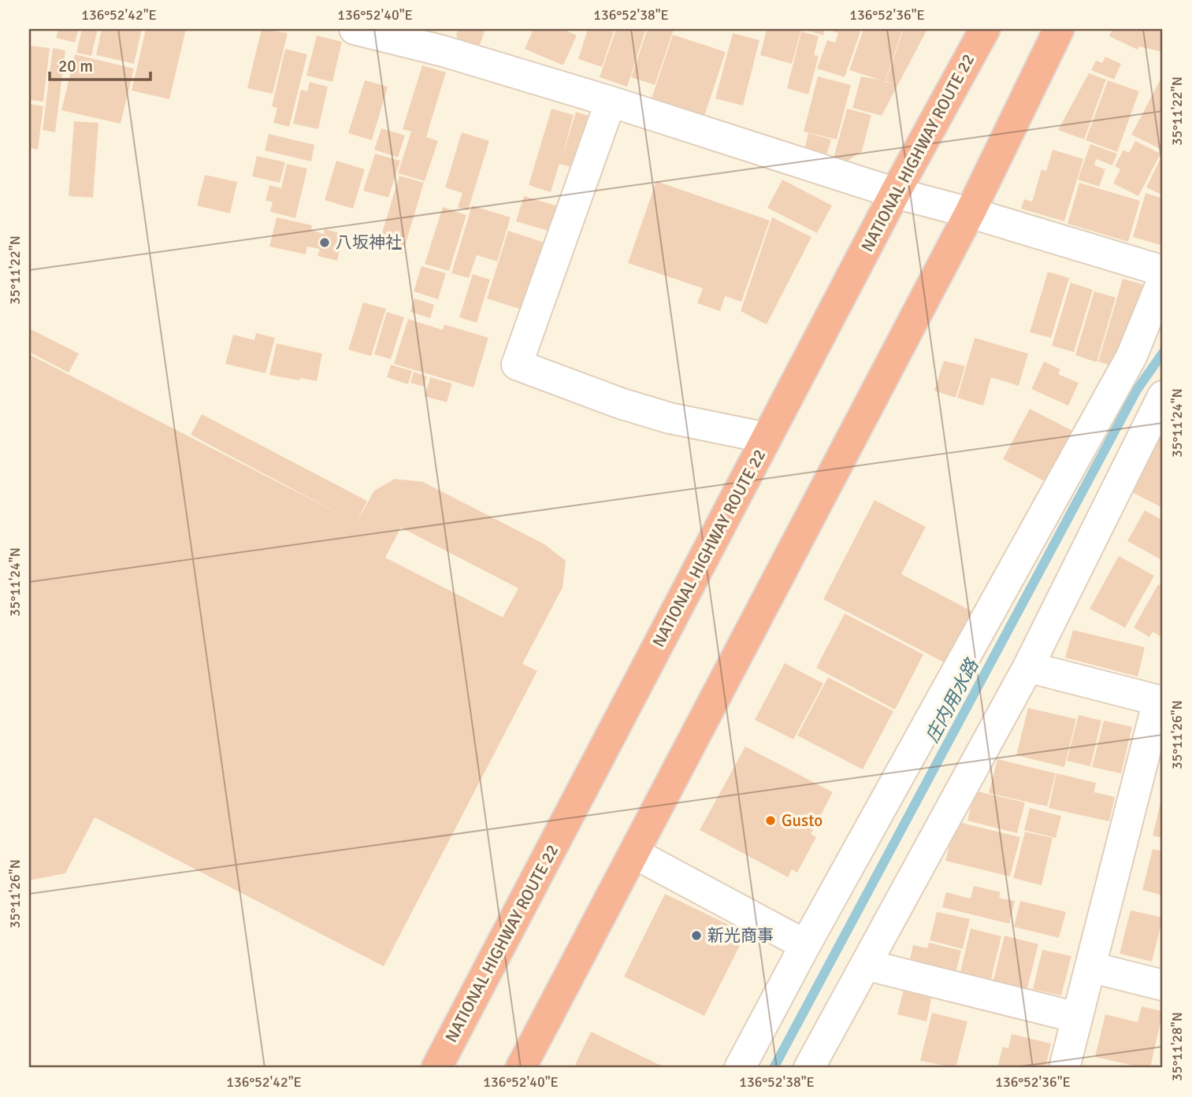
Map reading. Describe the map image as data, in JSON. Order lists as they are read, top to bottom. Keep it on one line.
{"streets":{"highway":["NATIONAL HIGHWAY ROUTE 22"]},"water":["庄内用水路"],"places":["八坂神社","Gusto","新光商事"],"scale_bar":"20 m","coordinates":["136°52'42\"E","136°52'40\"E","136°52'38\"E","136°52'36\"E","35°11'22\"N","35°11'24\"N","35°11'26\"N","35°11'28\"N"]}
